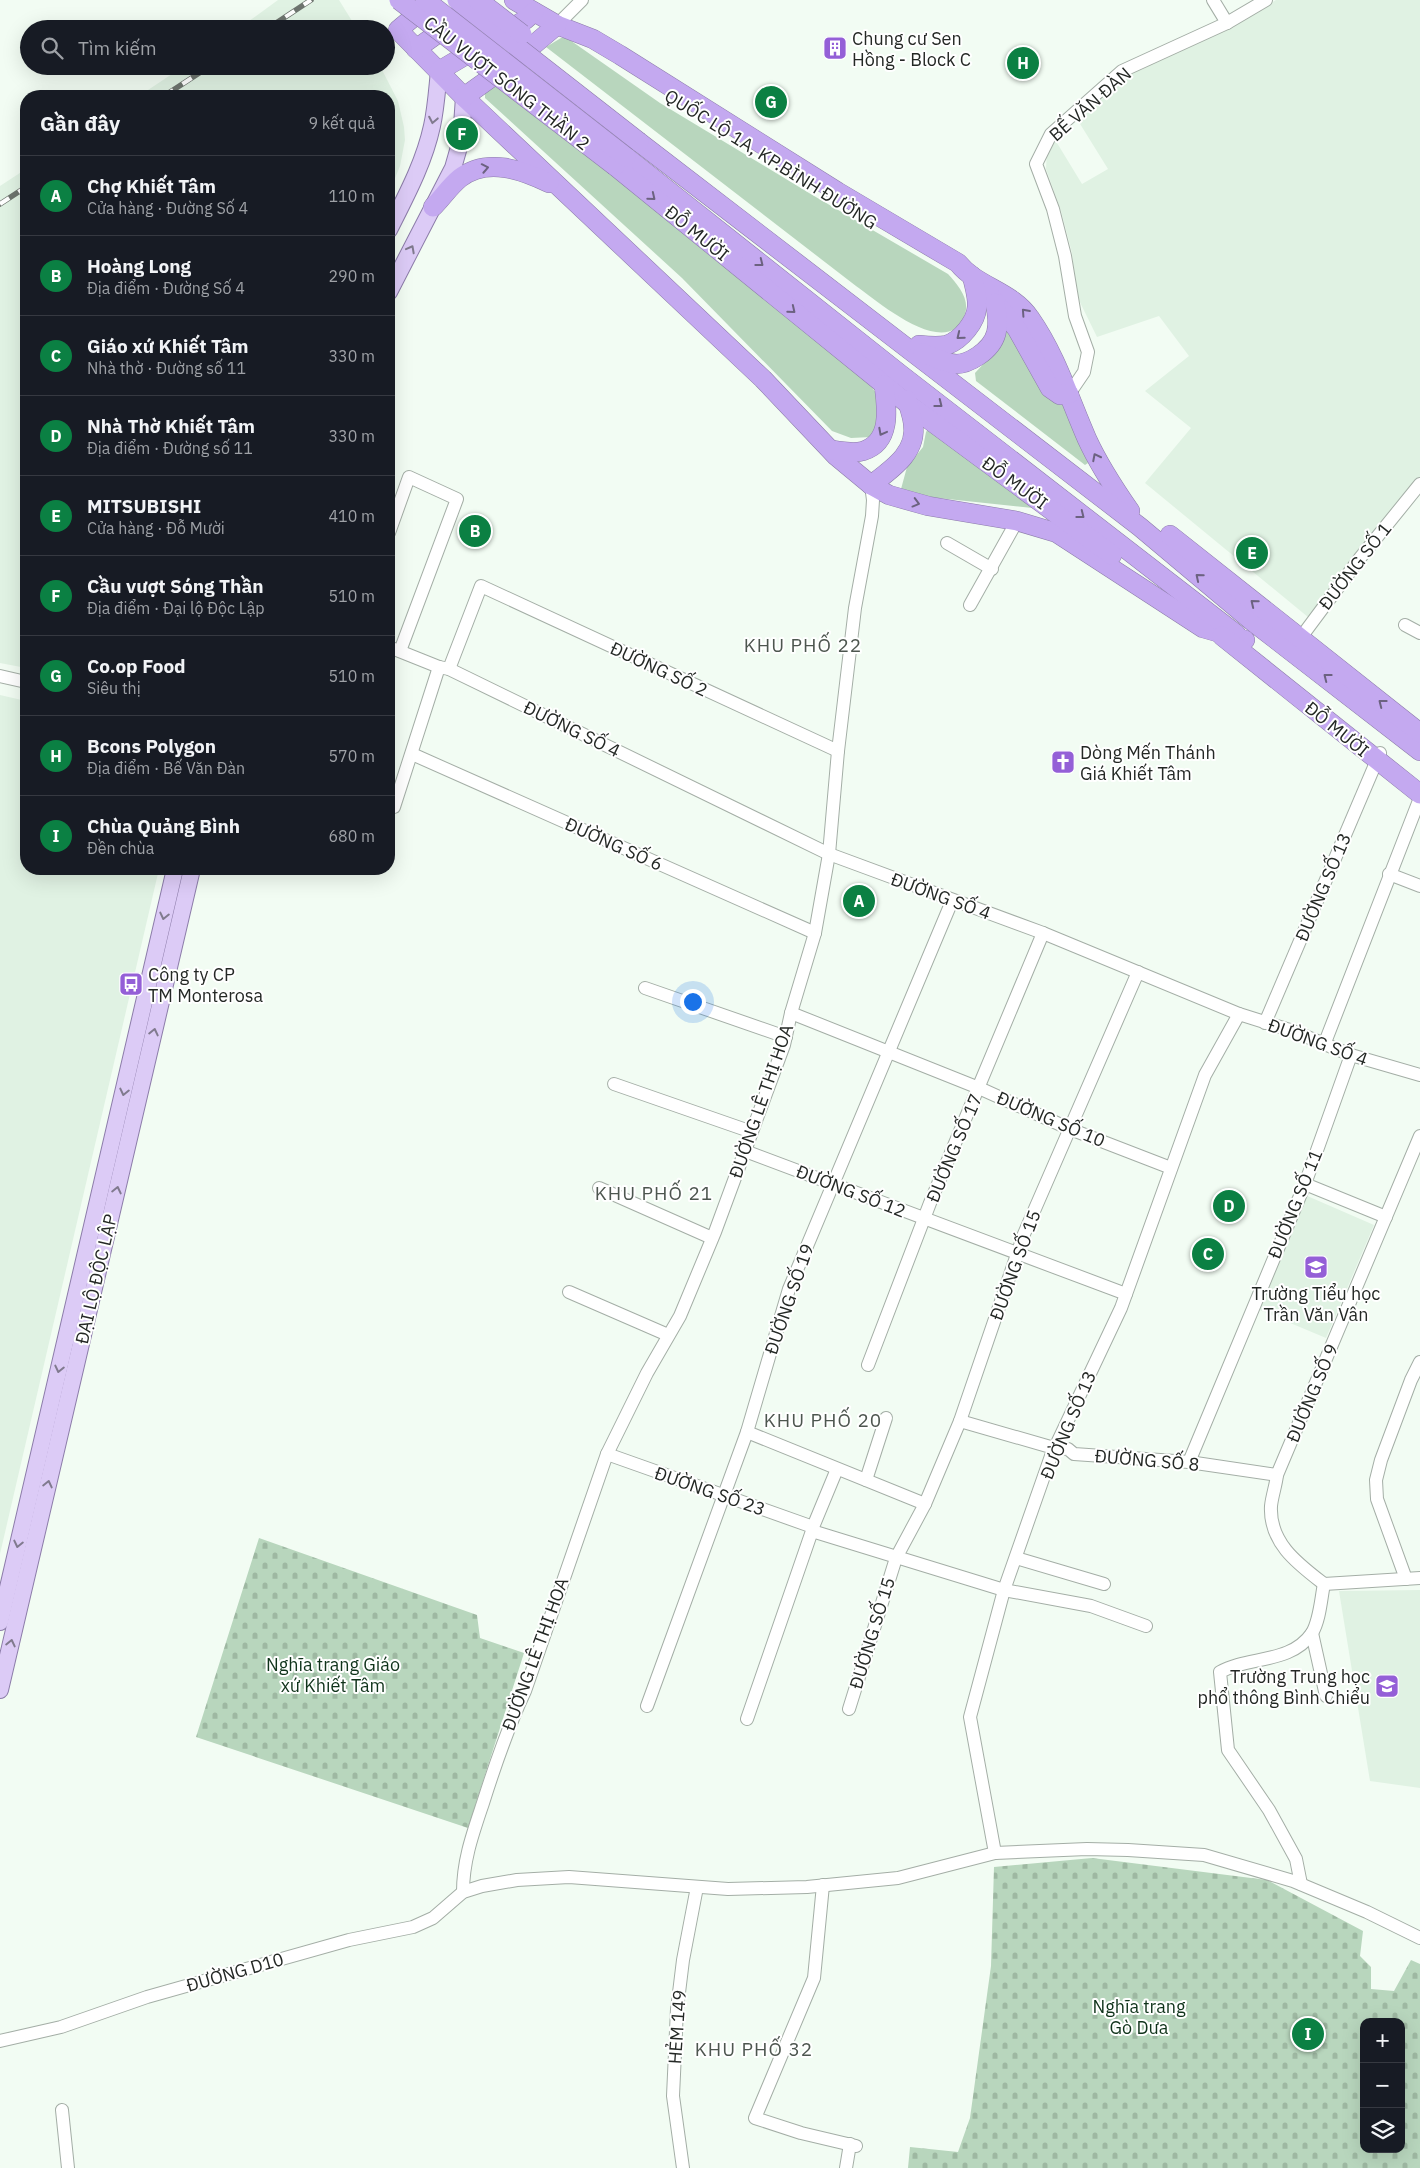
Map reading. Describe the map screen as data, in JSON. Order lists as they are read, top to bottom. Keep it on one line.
{"streets":{"highway":["CẦU VƯỢT SÓNG THẦN 2","ĐỖ MƯỜI"],"main road":["ĐẠI LỘ ĐỘC LẬP"],"street":["BẾ VĂN ĐÀN","ĐƯỜNG SỐ 1","ĐƯỜNG SỐ 2","ĐƯỜNG SỐ 4","ĐƯỜNG SỐ 6","ĐƯỜNG SỐ 13","ĐƯỜNG LÊ THỊ HOA","ĐƯỜNG SỐ 10","ĐƯỜNG SỐ 17","ĐƯỜNG SỐ 12","ĐƯỜNG SỐ 11","ĐƯỜNG SỐ 15","ĐƯỜNG SỐ 19","ĐƯỜNG SỐ 9","ĐƯỜNG SỐ 8","ĐƯỜNG SỐ 23","ĐƯỜNG D10","HẺM 149"]},"crossings":[["CẦU VƯỢT SÓNG THẦN 2","ĐỖ MƯỜI"],["ĐỖ MƯỜI","ĐƯỜNG SỐ 1"],["ĐỖ MƯỜI","ĐƯỜNG SỐ 13"],["ĐƯỜNG SỐ 2","ĐƯỜNG SỐ 4"],["ĐƯỜNG SỐ 2","ĐƯỜNG LÊ THỊ HOA"],["ĐƯỜNG SỐ 4","ĐƯỜNG SỐ 13"],["ĐƯỜNG SỐ 4","ĐƯỜNG LÊ THỊ HOA"],["ĐƯỜNG SỐ 4","ĐƯỜNG SỐ 17"],["ĐƯỜNG SỐ 4","ĐƯỜNG SỐ 11"],["ĐƯỜNG SỐ 4","ĐƯỜNG SỐ 15"],["ĐƯỜNG SỐ 4","ĐƯỜNG SỐ 19"],["ĐƯỜNG SỐ 6","ĐƯỜNG LÊ THỊ HOA"],["ĐƯỜNG SỐ 13","ĐƯỜNG SỐ 10"],["ĐƯỜNG SỐ 13","ĐƯỜNG SỐ 12"],["ĐƯỜNG SỐ 13","ĐƯỜNG SỐ 8"],["ĐƯỜNG SỐ 13","ĐƯỜNG SỐ 23"],["ĐƯỜNG LÊ THỊ HOA","ĐƯỜNG SỐ 10"],["ĐƯỜNG LÊ THỊ HOA","ĐƯỜNG SỐ 12"],["ĐƯỜNG LÊ THỊ HOA","ĐƯỜNG SỐ 23"],["ĐƯỜNG LÊ THỊ HOA","ĐƯỜNG D10"],["ĐƯỜNG SỐ 10","ĐƯỜNG SỐ 17"],["ĐƯỜNG SỐ 10","ĐƯỜNG SỐ 15"],["ĐƯỜNG SỐ 10","ĐƯỜNG SỐ 19"],["ĐƯỜNG SỐ 17","ĐƯỜNG SỐ 12"],["ĐƯỜNG SỐ 12","ĐƯỜNG SỐ 15"],["ĐƯỜNG SỐ 12","ĐƯỜNG SỐ 19"],["ĐƯỜNG SỐ 11","ĐƯỜNG SỐ 8"],["ĐƯỜNG SỐ 15","ĐƯỜNG SỐ 8"],["ĐƯỜNG SỐ 15","ĐƯỜNG SỐ 23"],["ĐƯỜNG SỐ 19","ĐƯỜNG SỐ 23"],["ĐƯỜNG SỐ 9","ĐƯỜNG SỐ 8"]],"districts":["KHU PHỐ 22","KHU PHỐ 21","KHU PHỐ 20","KHU PHỐ 32"],"parks":["Nghĩa trang Giáo xứ Khiết Tâm","Nghĩa trang Gò Dưa"],"places":{"building":["Chung cư Sen Hồng - Block C"],"church":["Dòng Mến Thánh Giá Khiết Tâm"],"bus stop":["Công ty CP TM Monterosa"],"school or university":["Trường Tiểu học Trần Văn Vân","Trường Trung học phổ thông Bình Chiểu"]},"page":{"search":"Tìm kiếm","pins":["H","G","F","B","E","A","D","C","I"],"heading":["Gần đây","9 kết quả"],"list":[{"mark":"A","name":"Chợ Khiết Tâm","note":"Cửa hàng · Đường Số 4","value":"110 m"},{"mark":"B","name":"Hoàng Long","note":"Địa điểm · Đường Số 4","value":"290 m"},{"mark":"C","name":"Giáo xứ Khiết Tâm","note":"Nhà thờ · Đường số 11","value":"330 m"},{"mark":"D","name":"Nhà Thờ Khiết Tâm","note":"Địa điểm · Đường số 11","value":"330 m"},{"mark":"E","name":"MITSUBISHI","note":"Cửa hàng · Đỗ Mười","value":"410 m"},{"mark":"F","name":"Cầu vượt Sóng Thần","note":"Địa điểm · Đại lộ Độc Lập","value":"510 m"},{"mark":"G","name":"Co.op Food","note":"Siêu thị","value":"510 m"},{"mark":"H","name":"Bcons Polygon","note":"Địa điểm · Bế Văn Đàn","value":"570 m"},{"mark":"I","name":"Chùa Quảng Bình","note":"Đền chùa","value":"680 m"}],"map_buttons":["+","−"]}}
